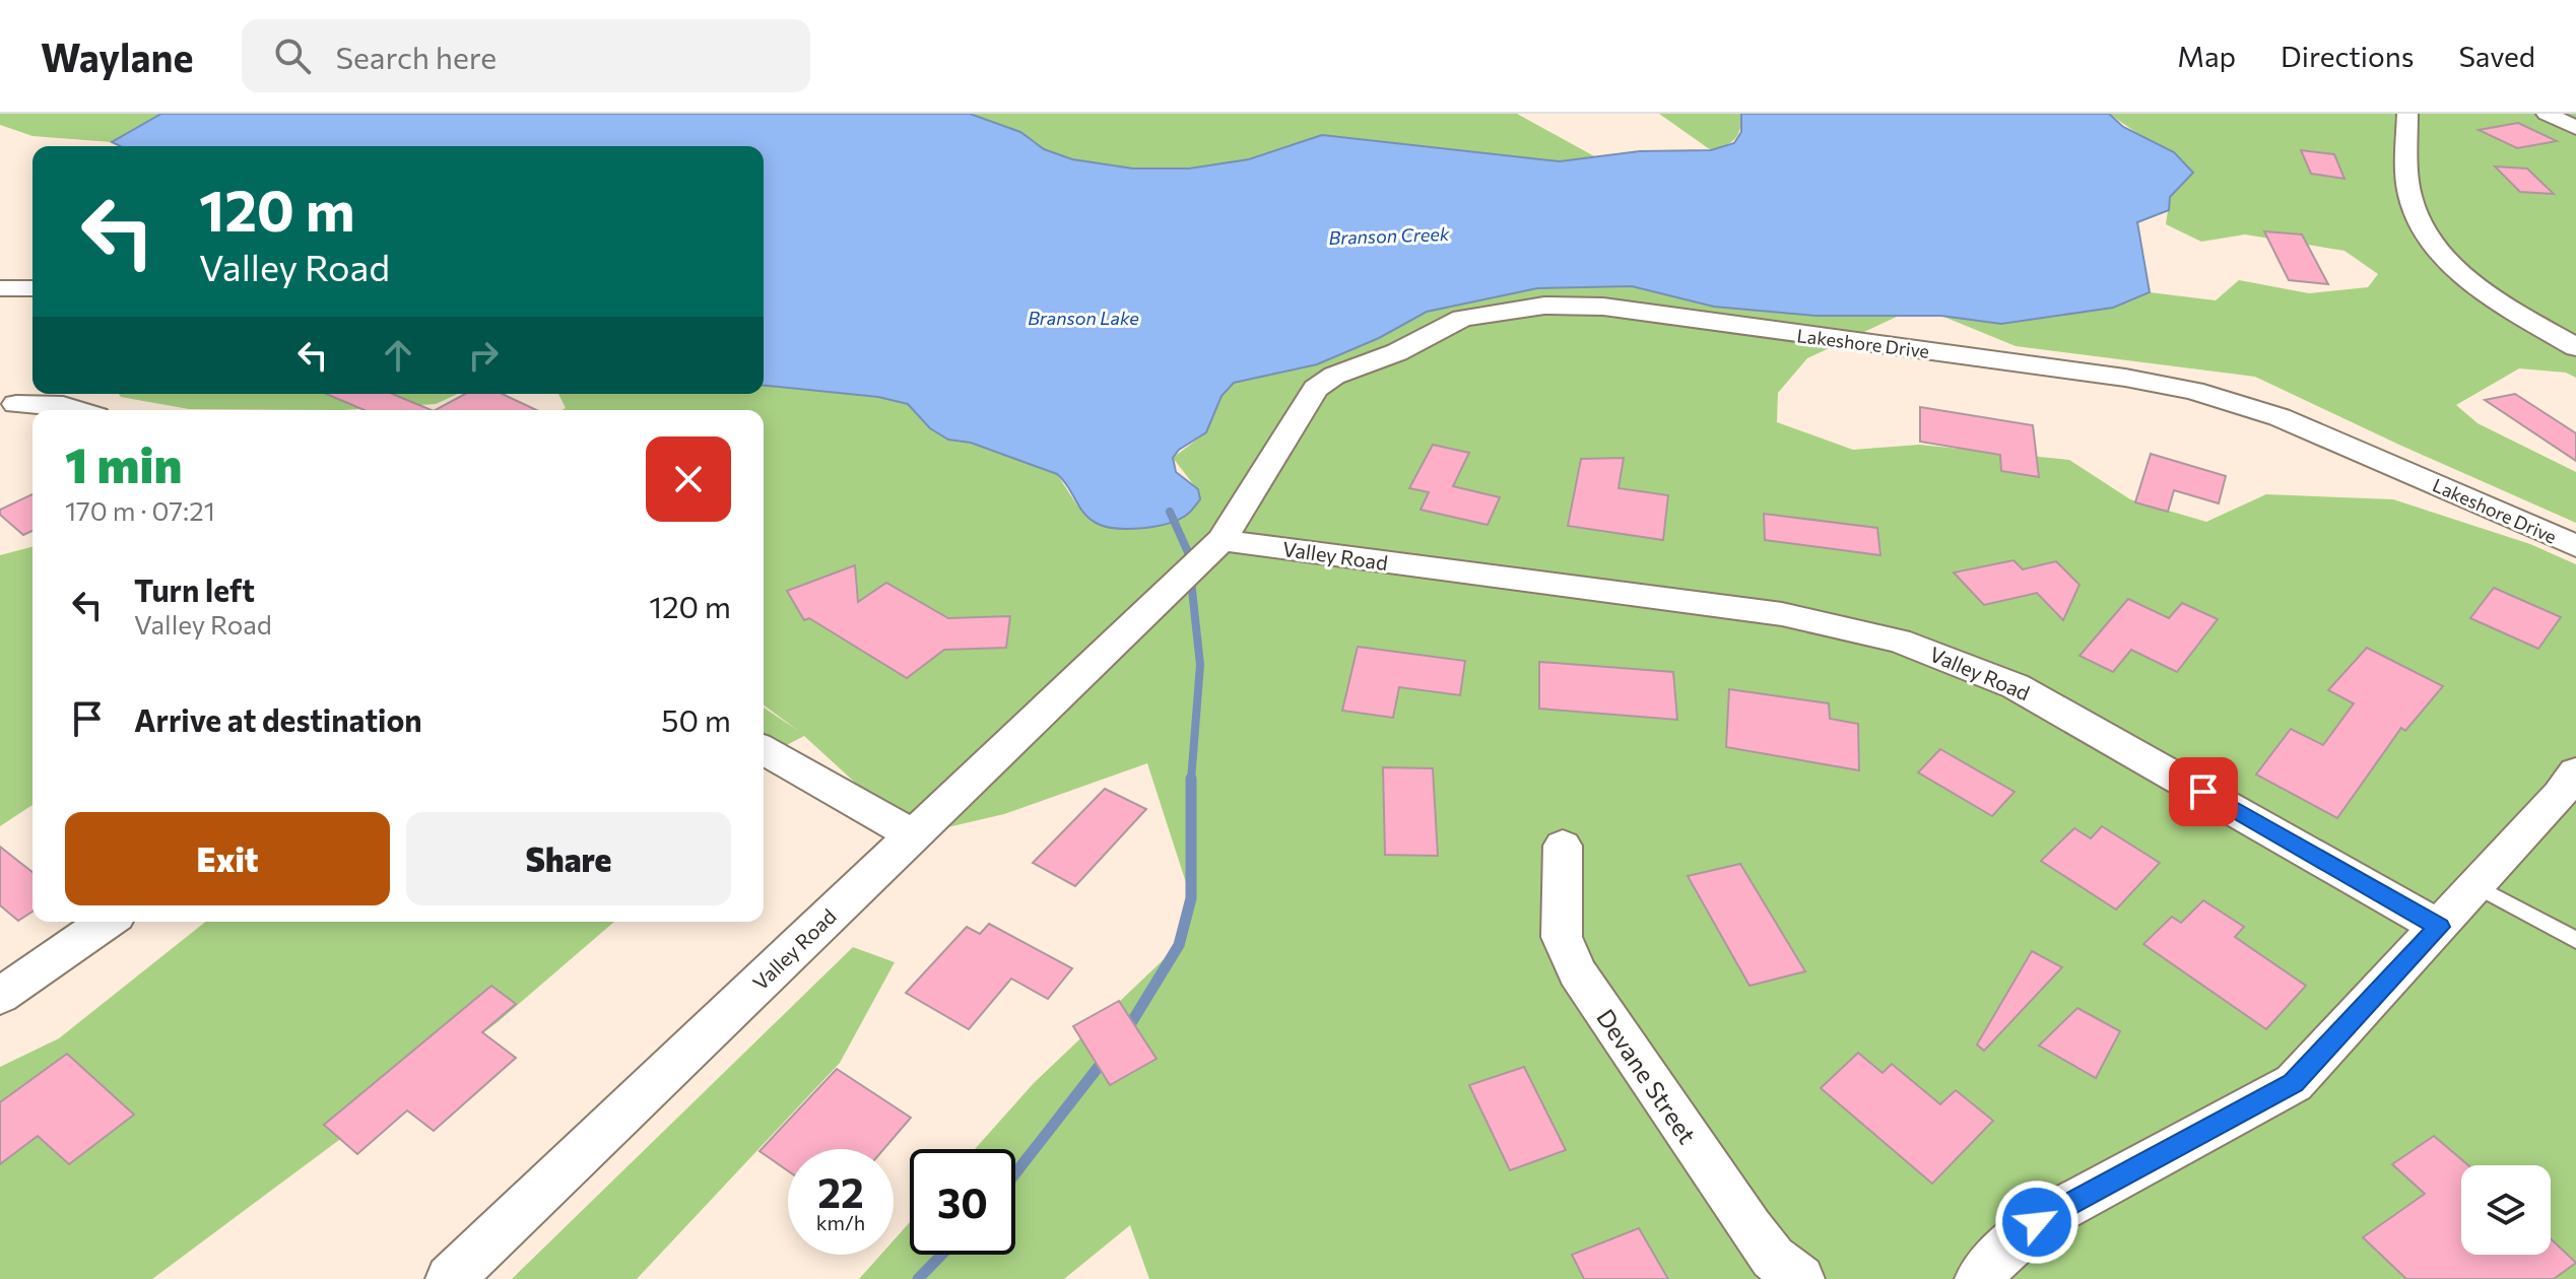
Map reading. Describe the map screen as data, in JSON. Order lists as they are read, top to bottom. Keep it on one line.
{"streets":{"street":["Lakeshore Drive","Valley Road","Devane Street"]},"crossings":[["Lakeshore Drive","Valley Road"]],"water":["Branson Creek","Branson Lake"],"page":{"header":"Waylane","search":"Search here","nav":["Map","Directions","Saved"],"turn":["120 m","Valley Road"],"heading":["1 min","170 m · 07:21"],"list":[{"name":"Turn left","note":"Valley Road","value":"120 m"},{"name":"Arrive at destination","value":"50 m"}],"buttons":["Exit","Share"],"speed":"22 km/h","limit":"30"}}
